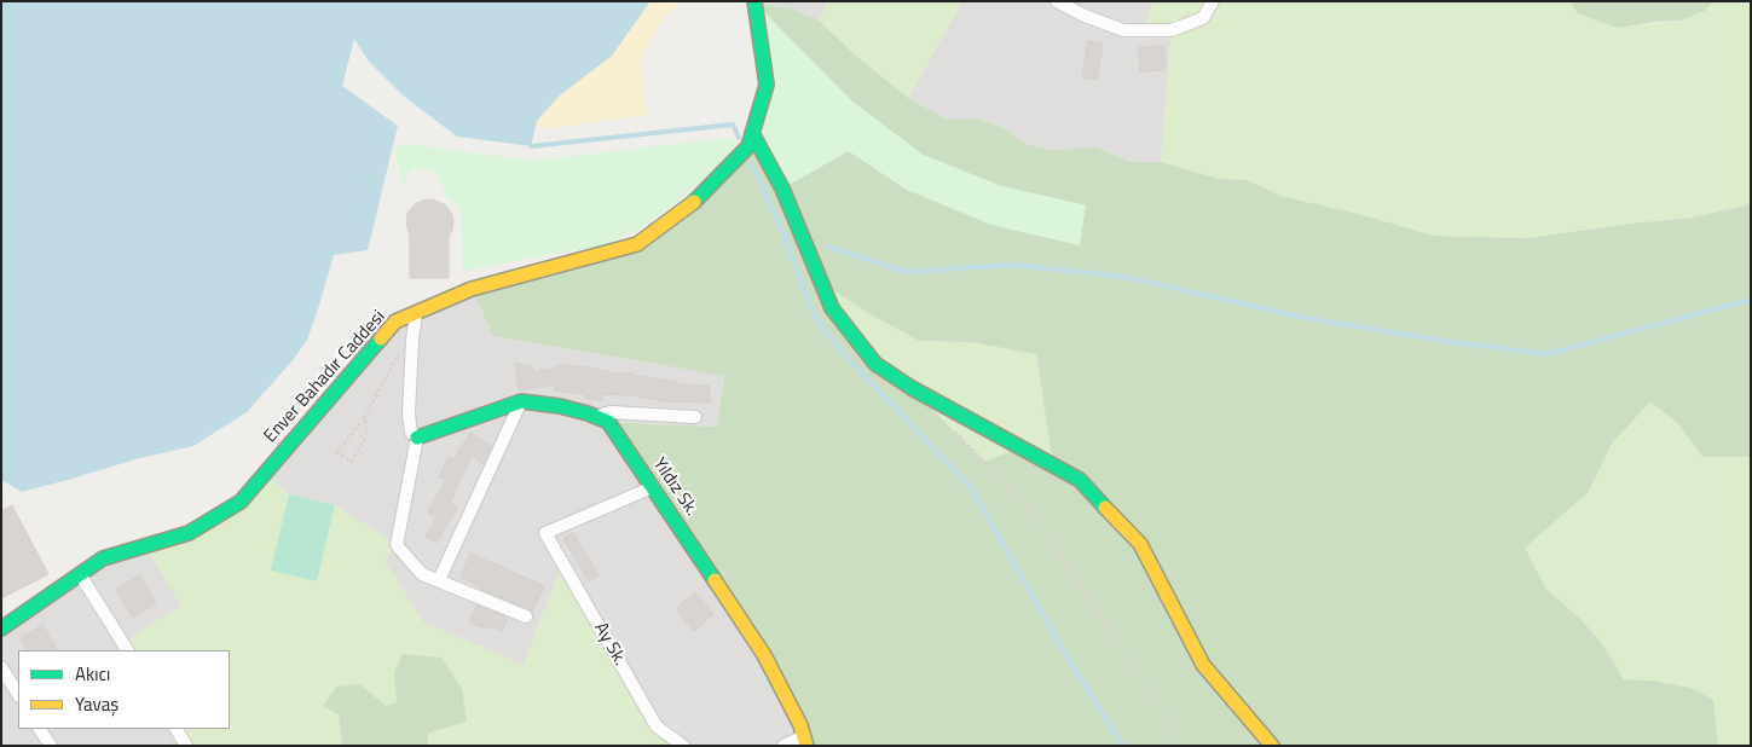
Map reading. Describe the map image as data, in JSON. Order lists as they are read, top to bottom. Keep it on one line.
{"streets":{"street":["Enver Bahadır Caddesi","Yıldız Sk.","Ay Sk."]},"crossings":[["Yıldız Sk.","Ay Sk."]],"legend":["Akıcı","Yavaş"]}
